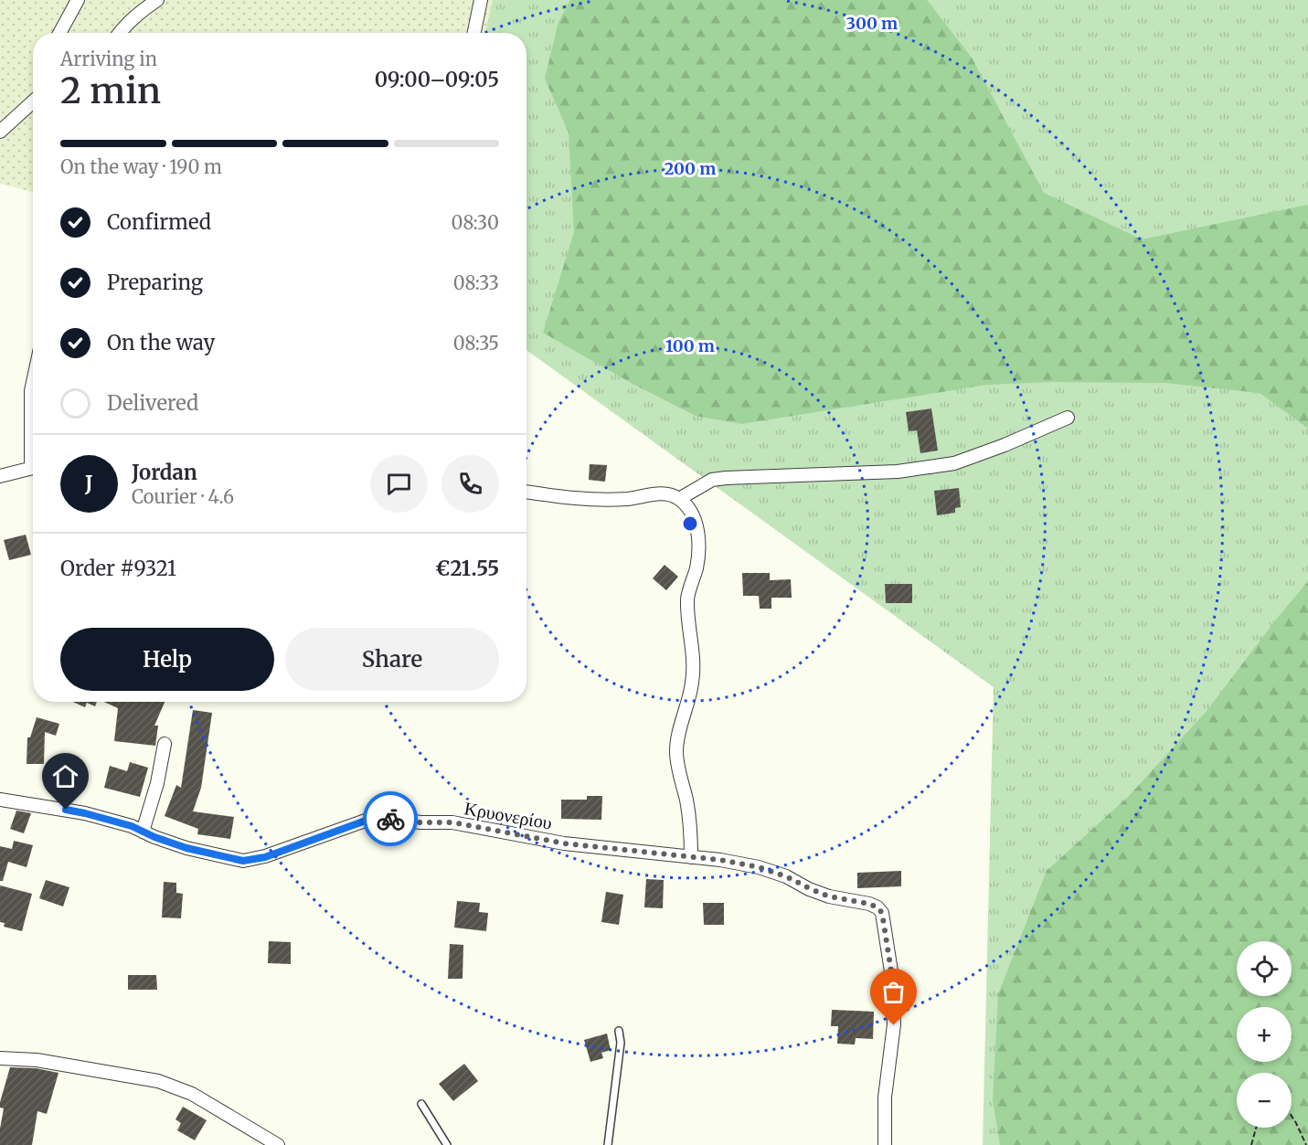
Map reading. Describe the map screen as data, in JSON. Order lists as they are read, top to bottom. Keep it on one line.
{"streets":{"street":["Κρυονερίου"]},"page":{"heading":["2 min","Arriving in","09:00–09:05"],"panel":["Jordan","Courier · 4.6","Order #9321","€21.55"],"bar":"On the way · 190 m","list":[["Confirmed","08:30"],["Preparing","08:33"],["On the way","08:35"],"Delivered"],"round":"J","buttons":["Help","Share"],"map_buttons":["+","−"]},"rings":["300 m","200 m","100 m"]}
